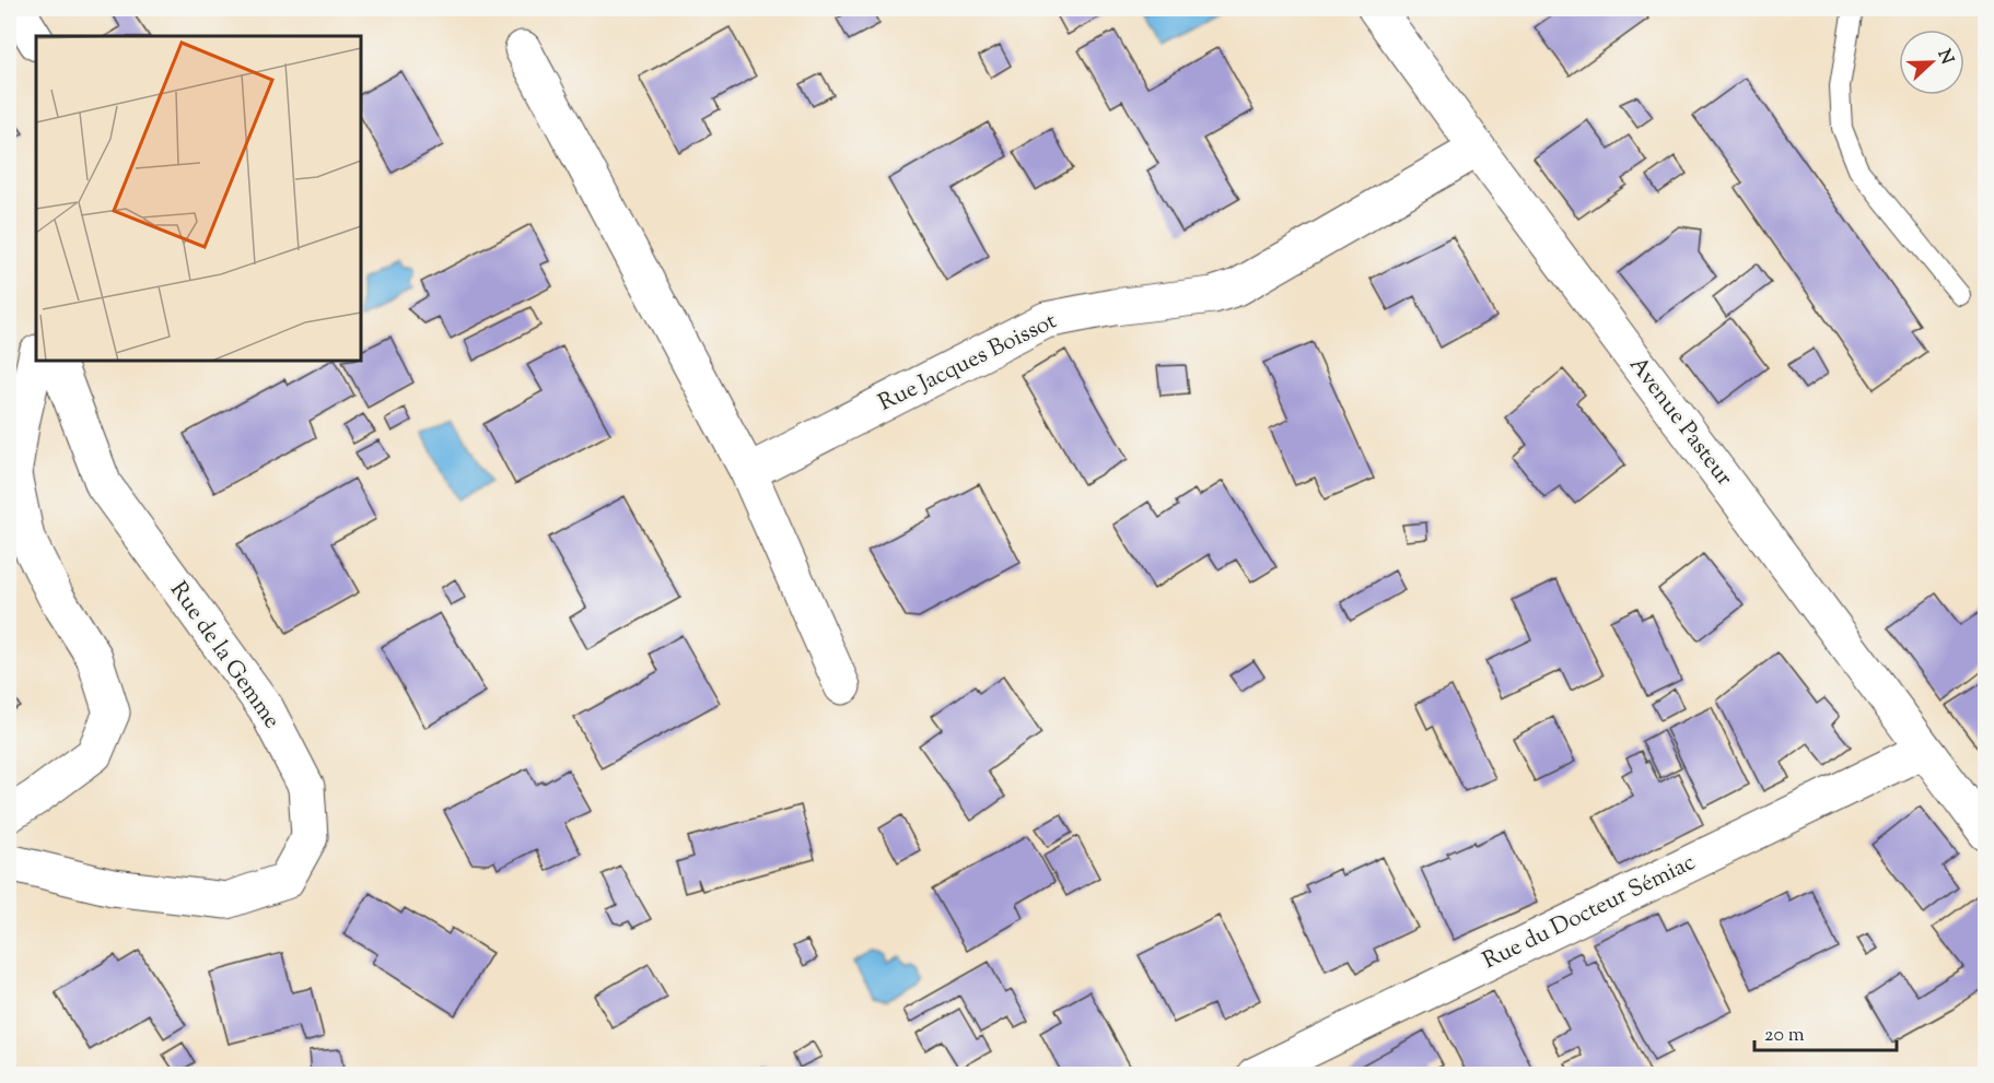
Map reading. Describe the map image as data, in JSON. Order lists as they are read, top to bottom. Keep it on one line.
{"streets":{"street":["Rue Jacques Boissot","Avenue Pasteur","Rue de la Gemme","Rue du Docteur Sémiac"]},"crossings":[["Rue Jacques Boissot","Avenue Pasteur"],["Avenue Pasteur","Rue du Docteur Sémiac"]],"scale_bar":"20 m","north":"right"}
